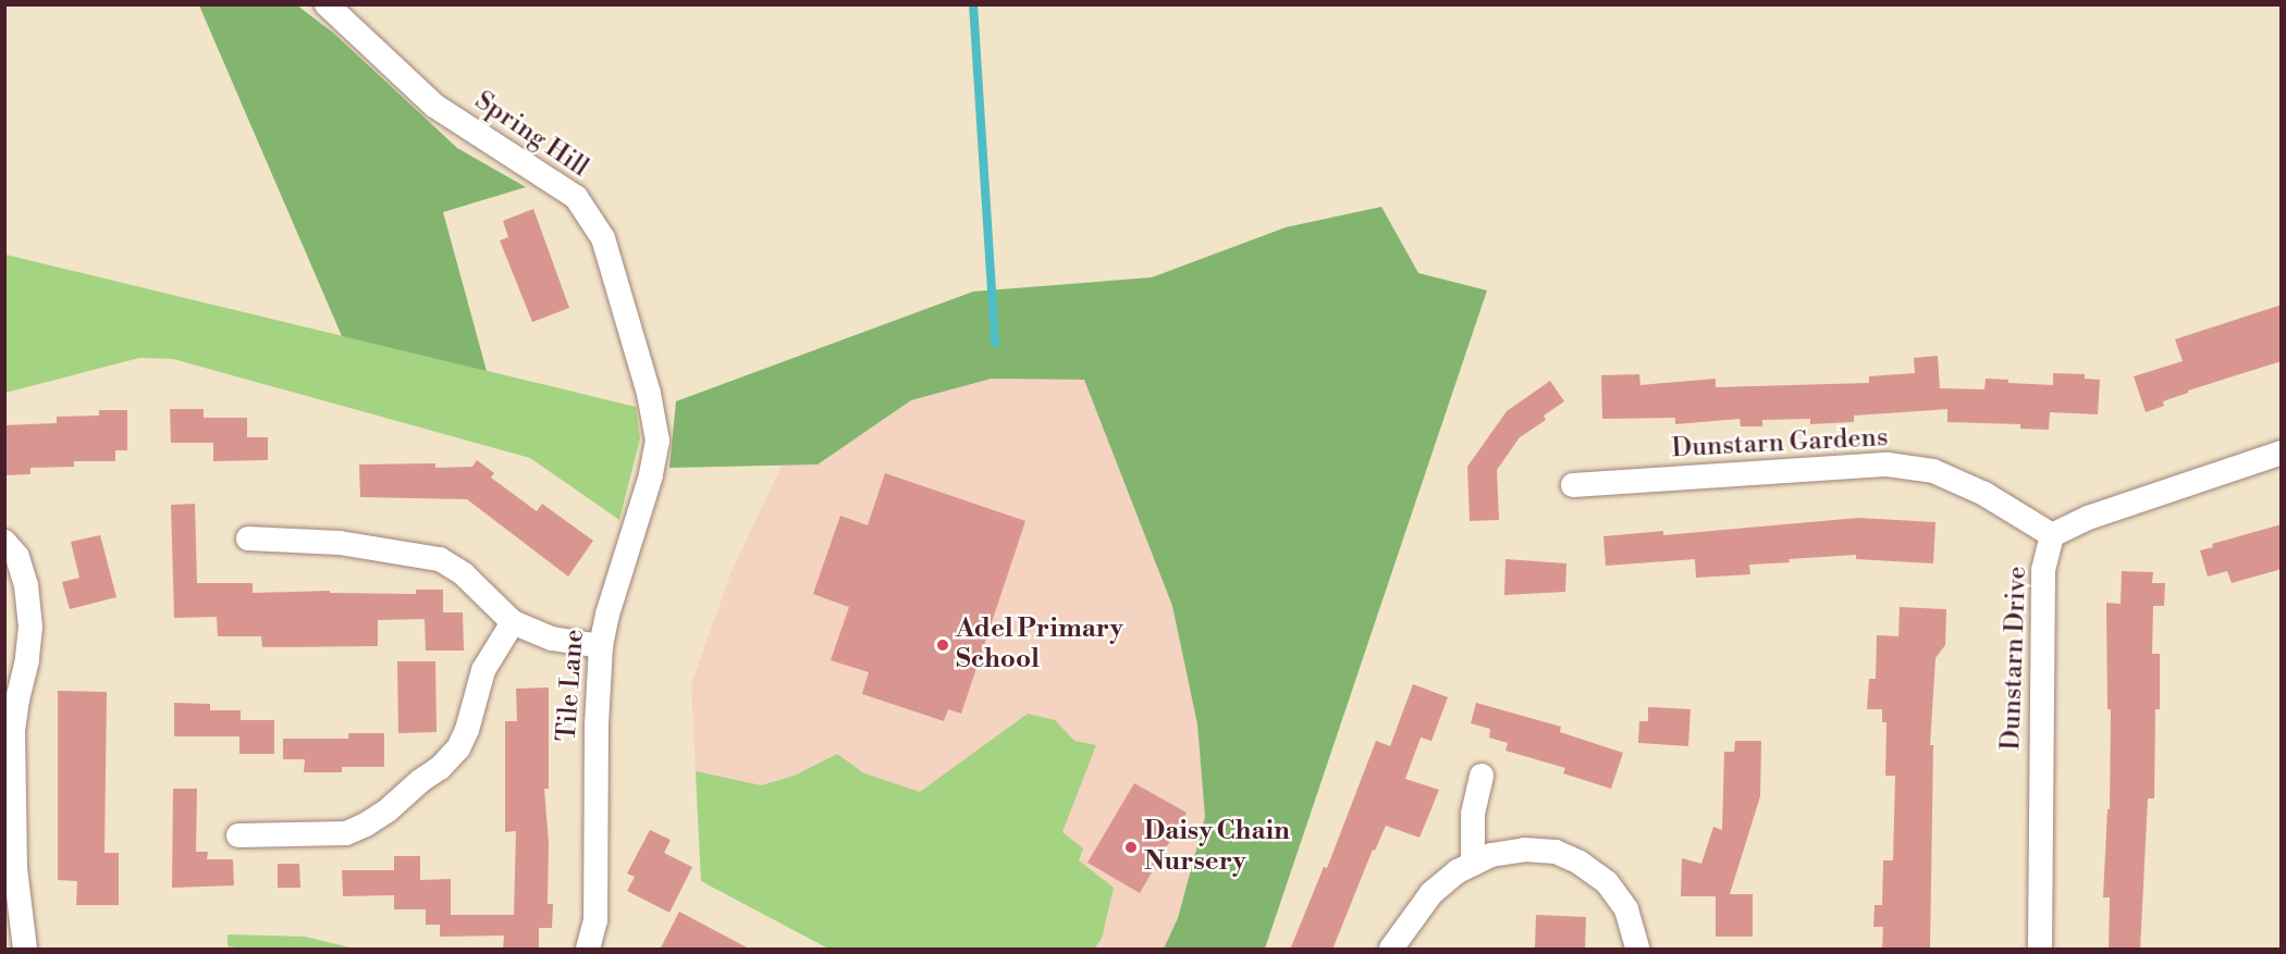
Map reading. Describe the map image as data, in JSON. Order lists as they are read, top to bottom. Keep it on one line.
{"streets":{"street":["Spring Hill","Dunstarn Gardens","Dunstarn Drive","Tile Lane"]},"crossings":[["Spring Hill","Tile Lane"],["Dunstarn Gardens","Dunstarn Drive"]],"places":["Adel Primary School","Daisy Chain Nursery"]}
